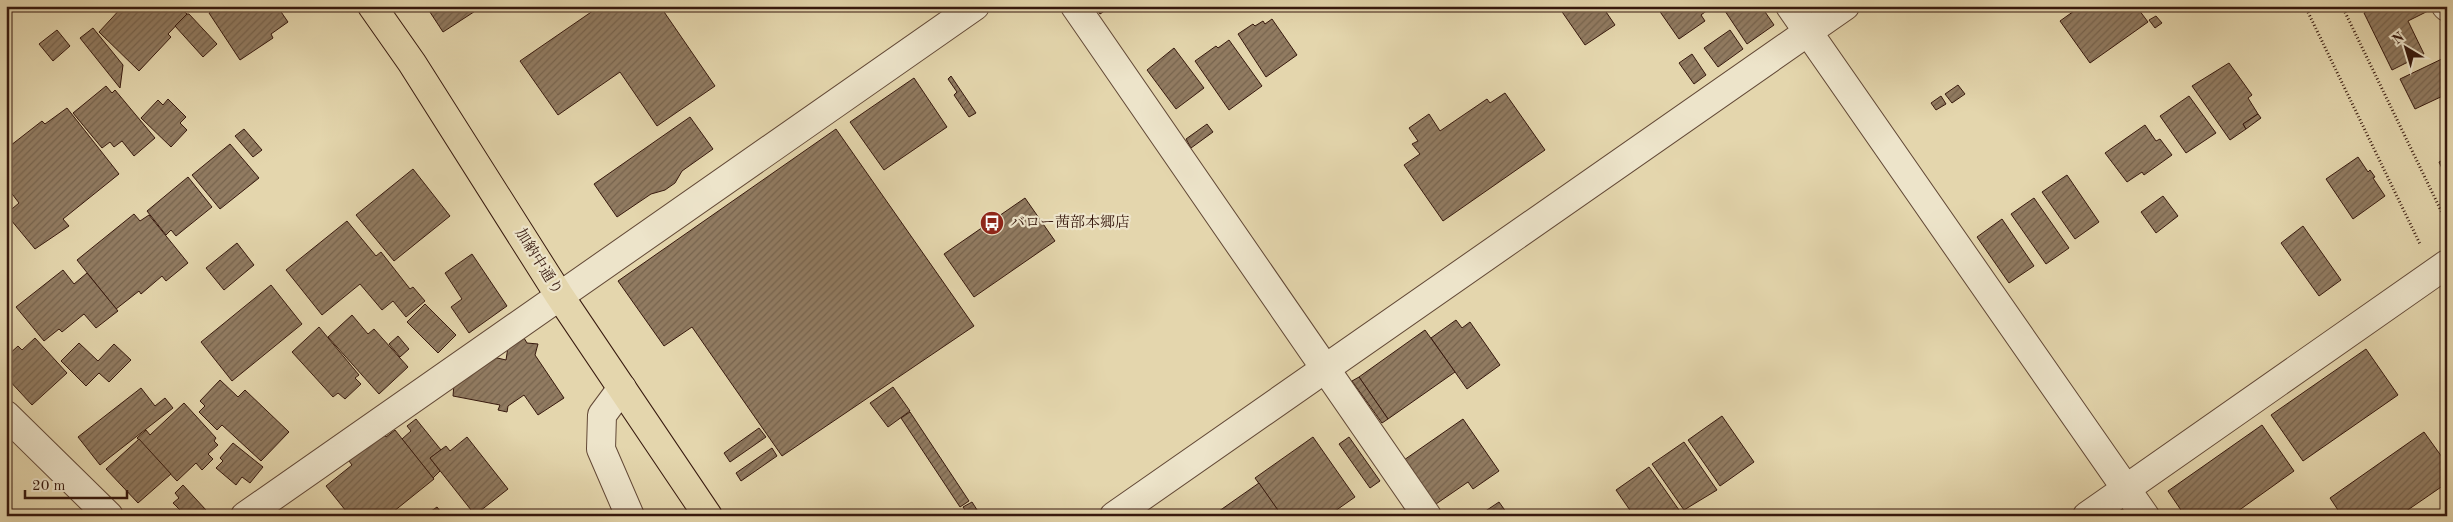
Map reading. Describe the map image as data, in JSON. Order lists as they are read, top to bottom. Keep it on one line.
{"streets":{"highway":["加納中通り"]},"places":{"bus stop":["バロー茜部本郷店"]},"scale_bar":"20 m","north":"top left"}
